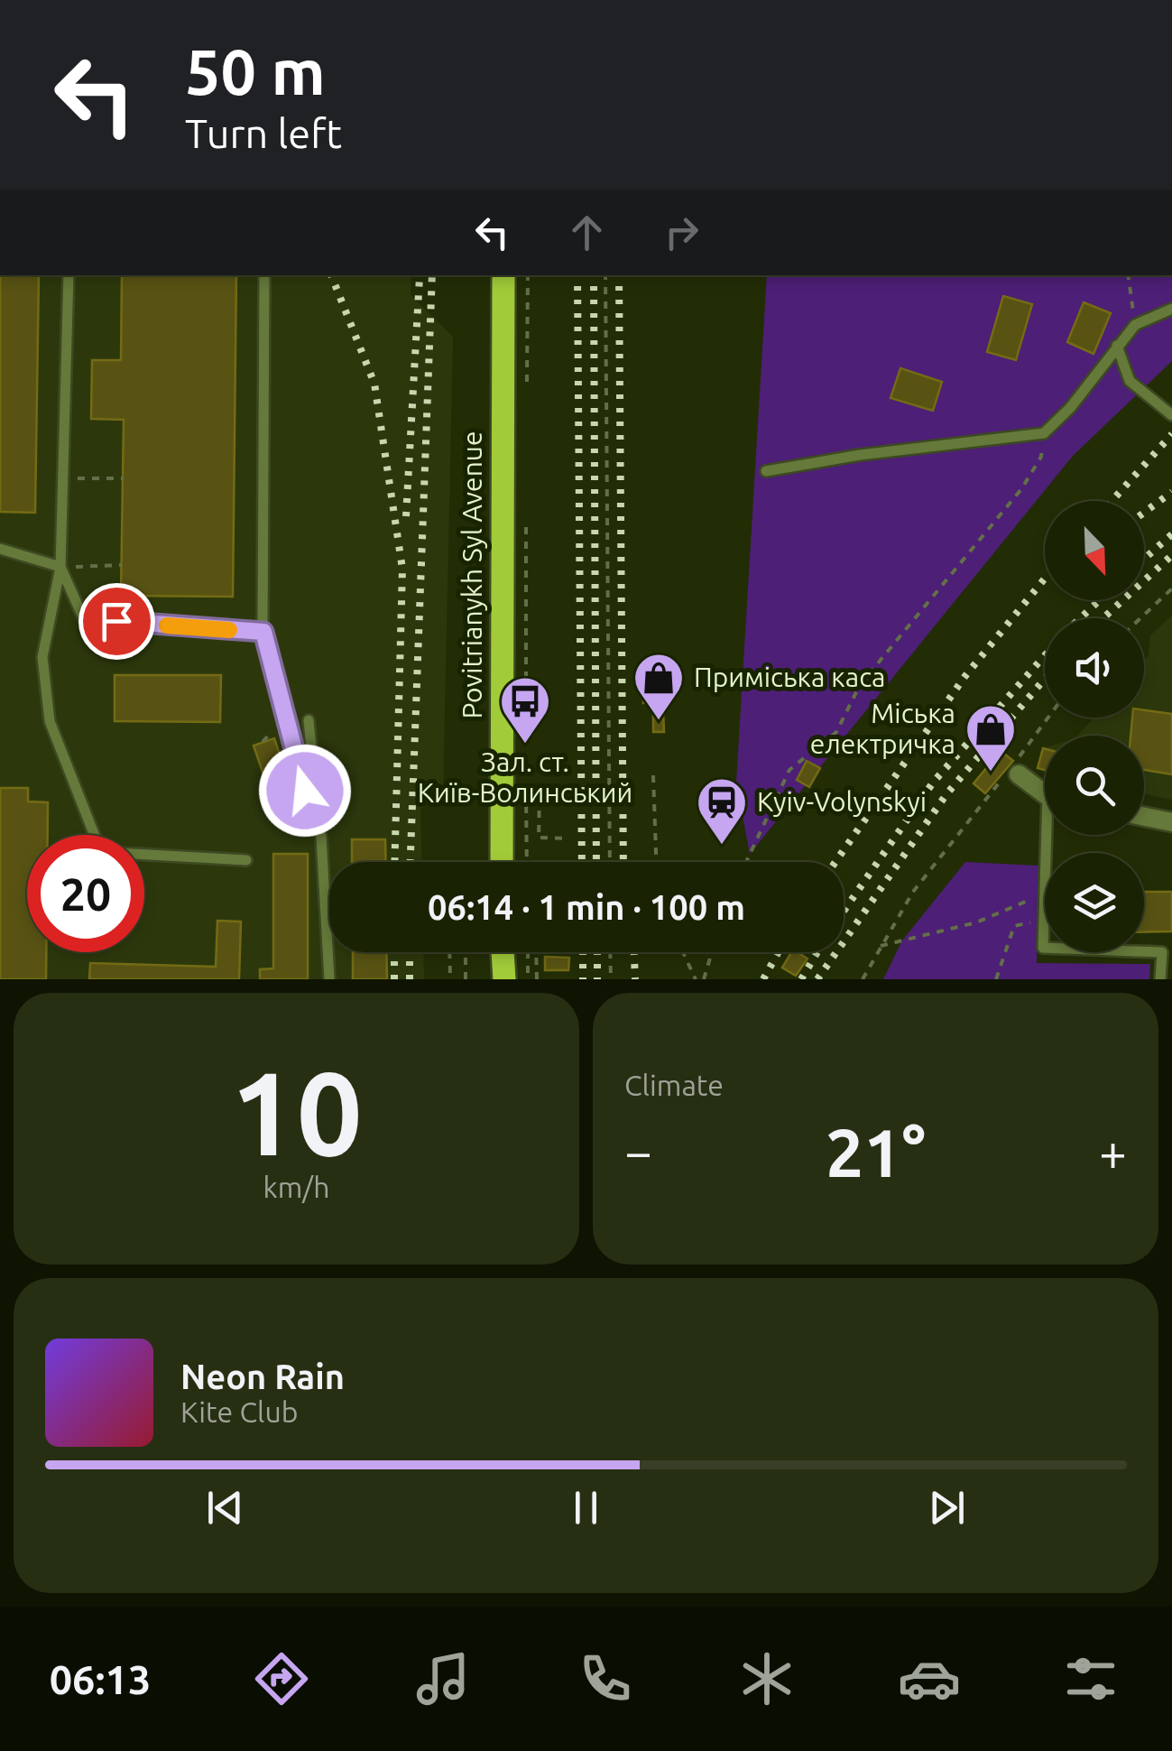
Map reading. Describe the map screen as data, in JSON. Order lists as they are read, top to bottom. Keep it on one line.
{"streets":{"main road":["Povitrianykh Syl Avenue"]},"places":{"shop":["Приміська каса","Міська електричка"],"bus stop":["Зал. ст. Київ-Волинський"],"station":["Kyiv-Volynskyi"]},"north":"bottom right","page":{"turn":["50 m","Turn left"],"limit":"20","trip":"06:14 · 1 min · 100 m","tile":[["10","km/h"],"Climate"],"heat":["−","21°","+"],"song":["Neon Rain","Kite Club"],"tabs":"06:13"}}
